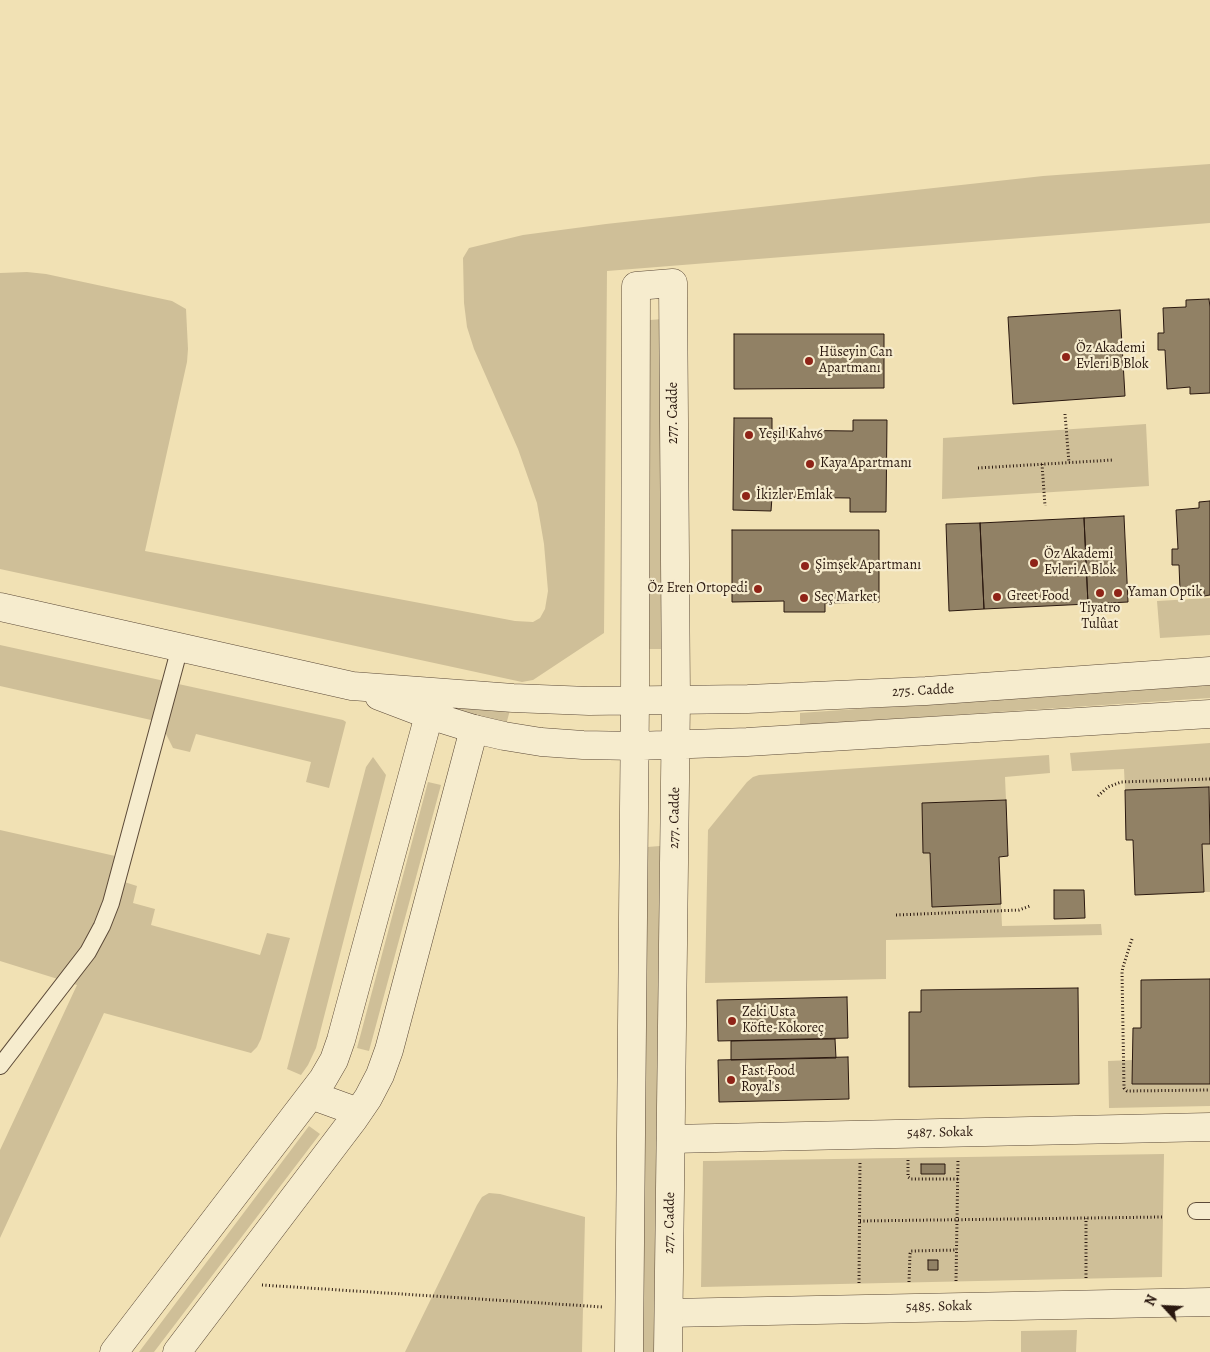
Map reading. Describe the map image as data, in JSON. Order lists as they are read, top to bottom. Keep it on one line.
{"streets":{"street":["277. Cadde","275. Cadde","5487. Sokak","5485. Sokak"]},"crossings":[["277. Cadde","275. Cadde"],["277. Cadde","5487. Sokak"],["277. Cadde","5485. Sokak"]],"places":["Öz Akademi Evleri B Blok","Hüseyin Can Apartmanı","Yeşil Kahv6","Kaya Apartmanı","İkizler Emlak","Öz Akademi Evleri A Blok","Şimşek Apartmanı","Öz Eren Ortopedi","Tiyatro Tulûat","Yaman Optik","Greet Food","Seç Market","Zeki Usta Köfte-Kokoreç","Fast Food Royal's"],"north":"top left"}
